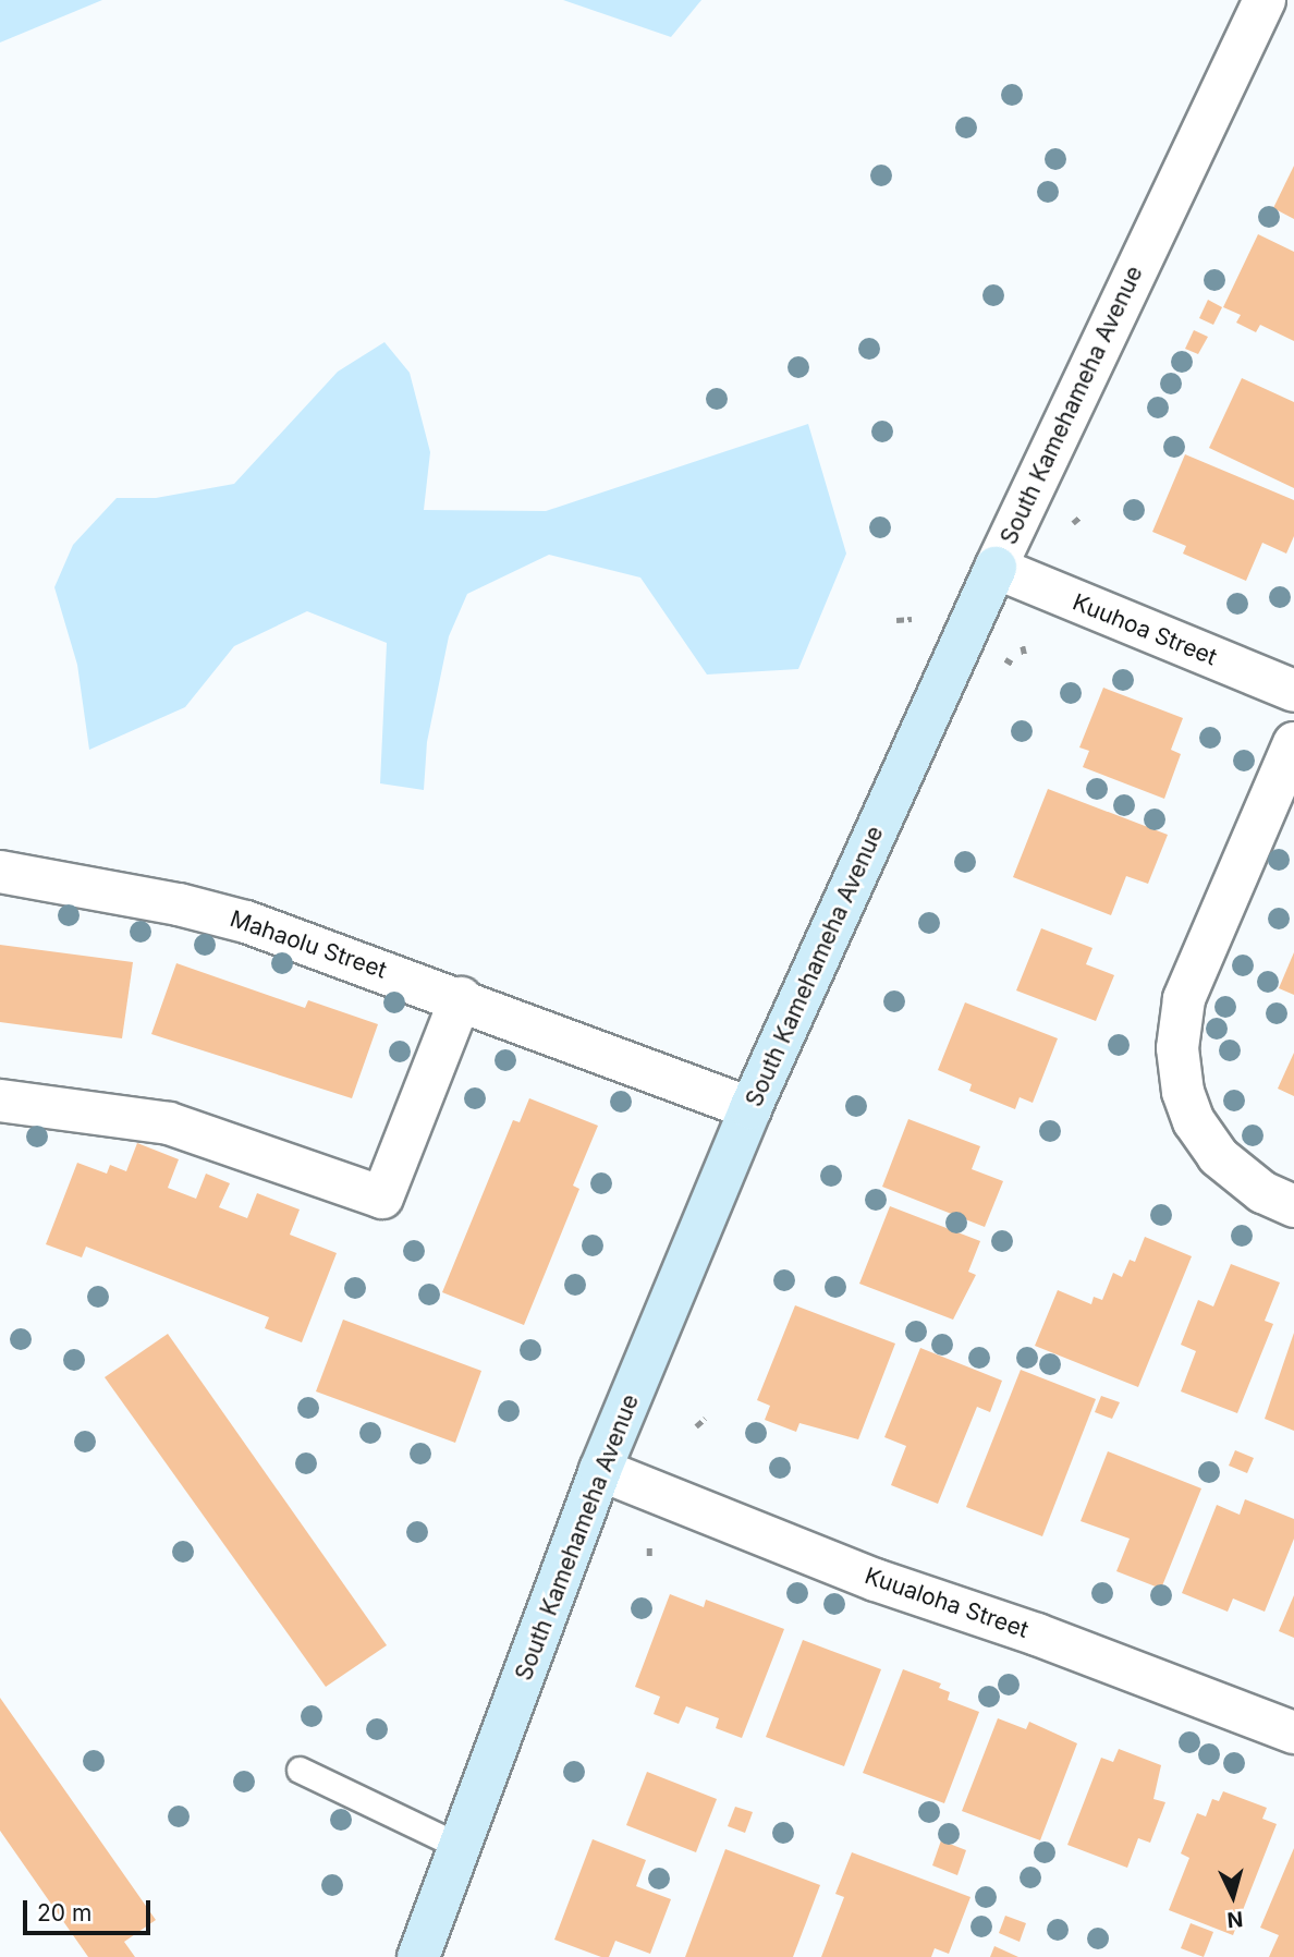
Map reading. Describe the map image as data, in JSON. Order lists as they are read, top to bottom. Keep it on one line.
{"streets":{"street":["South Kamehameha Avenue","Kuuhoa Street","Mahaolu Street","Kuualoha Street"]},"crossings":[["South Kamehameha Avenue","Kuuhoa Street"],["South Kamehameha Avenue","Mahaolu Street"],["South Kamehameha Avenue","Kuualoha Street"]],"scale_bar":"20 m","north":"bottom"}
